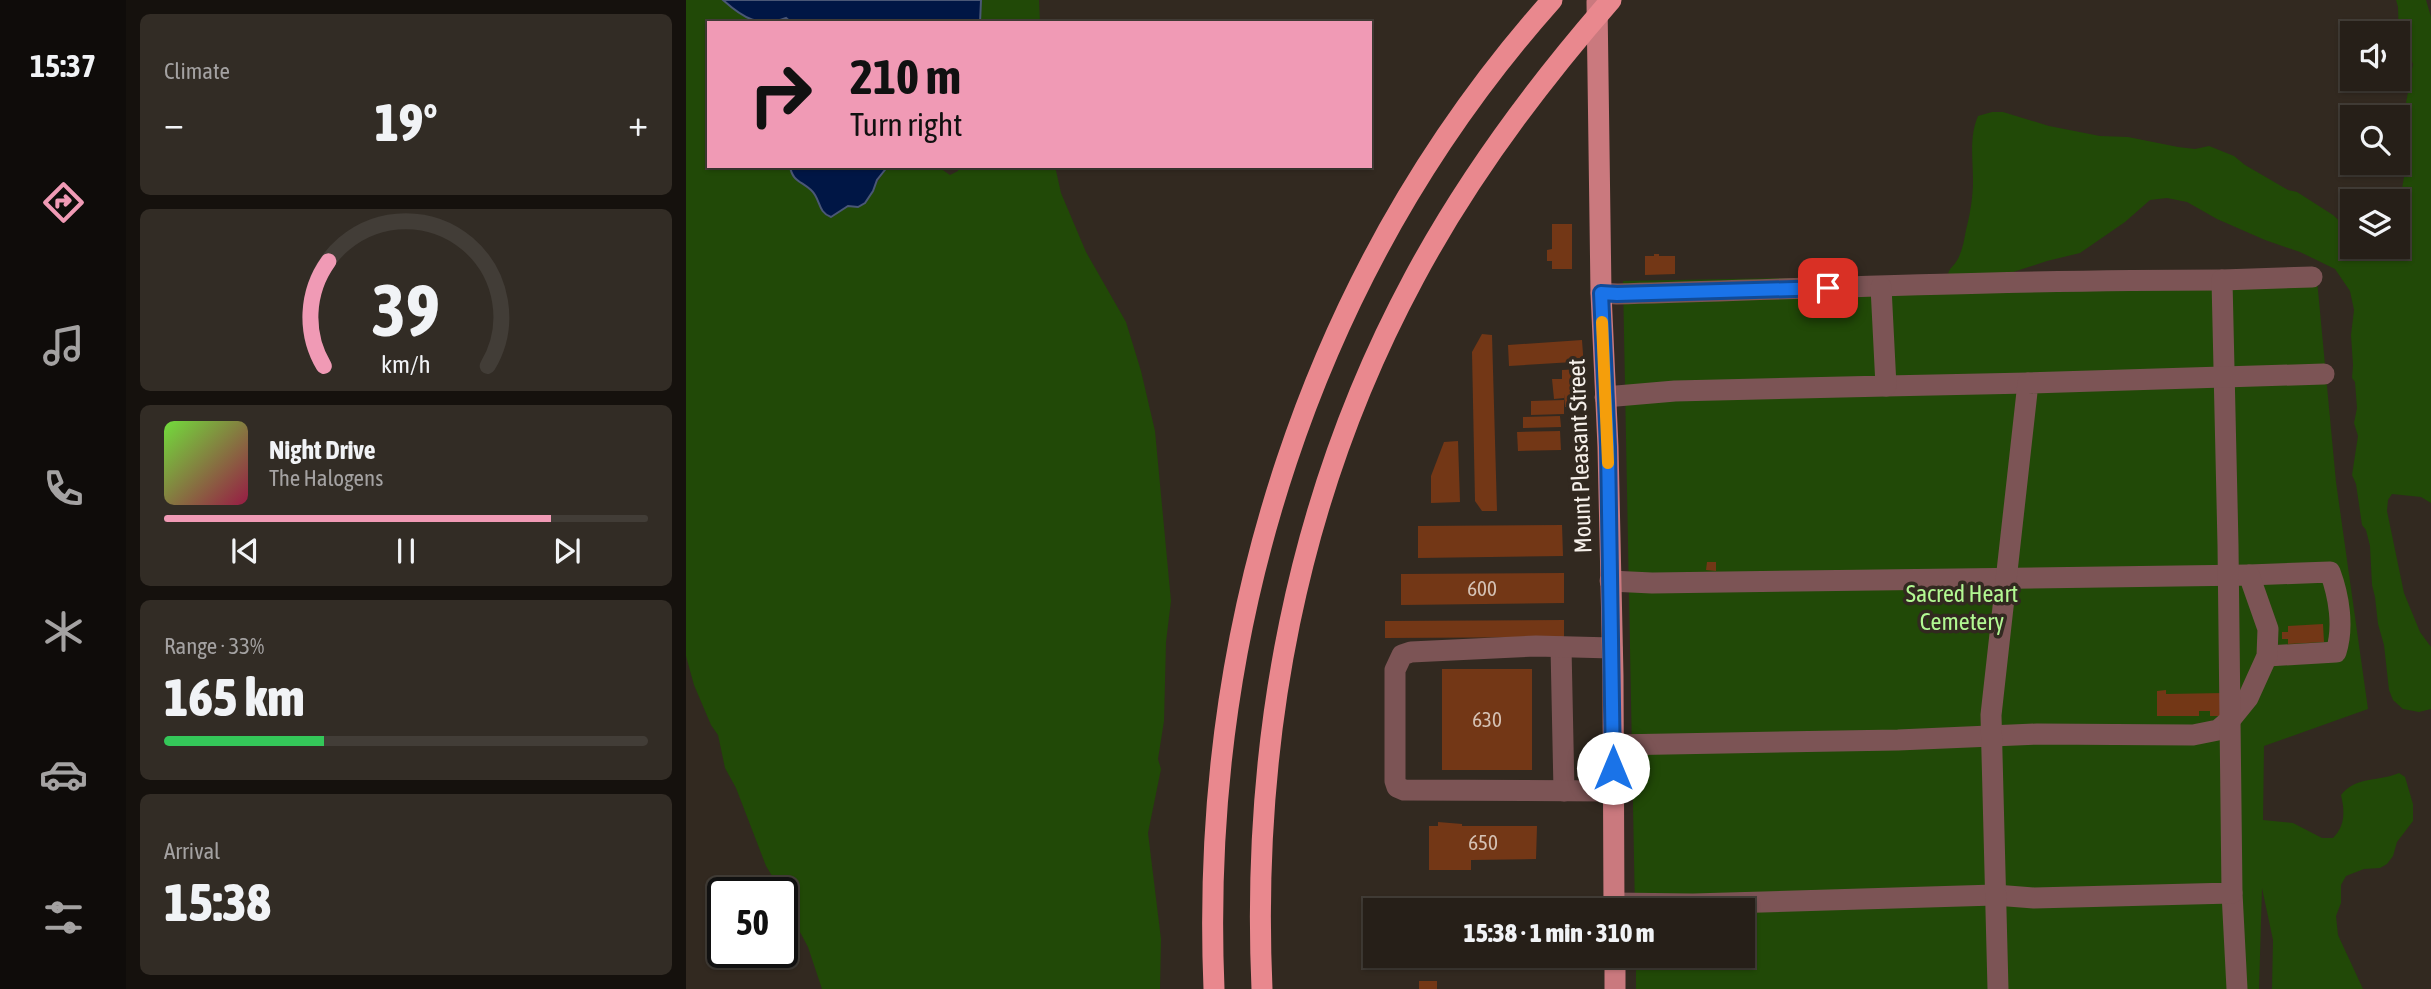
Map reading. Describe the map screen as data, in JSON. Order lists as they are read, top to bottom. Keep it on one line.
{"streets":{"main road":["Mount Pleasant Street"]},"parks":["Sacred Heart Cemetery"],"house_numbers":["600","630","650"],"page":{"tabs":"15:37","tile":["Climate",["Range · 33%","165 km"],["Arrival","15:38"]],"turn":["210 m","Turn right"],"heat":["−","19°","+"],"song":["Night Drive","The Halogens"],"limit":"50","trip":"15:38 · 1 min · 310 m","gauge":["39","km/h"]}}
